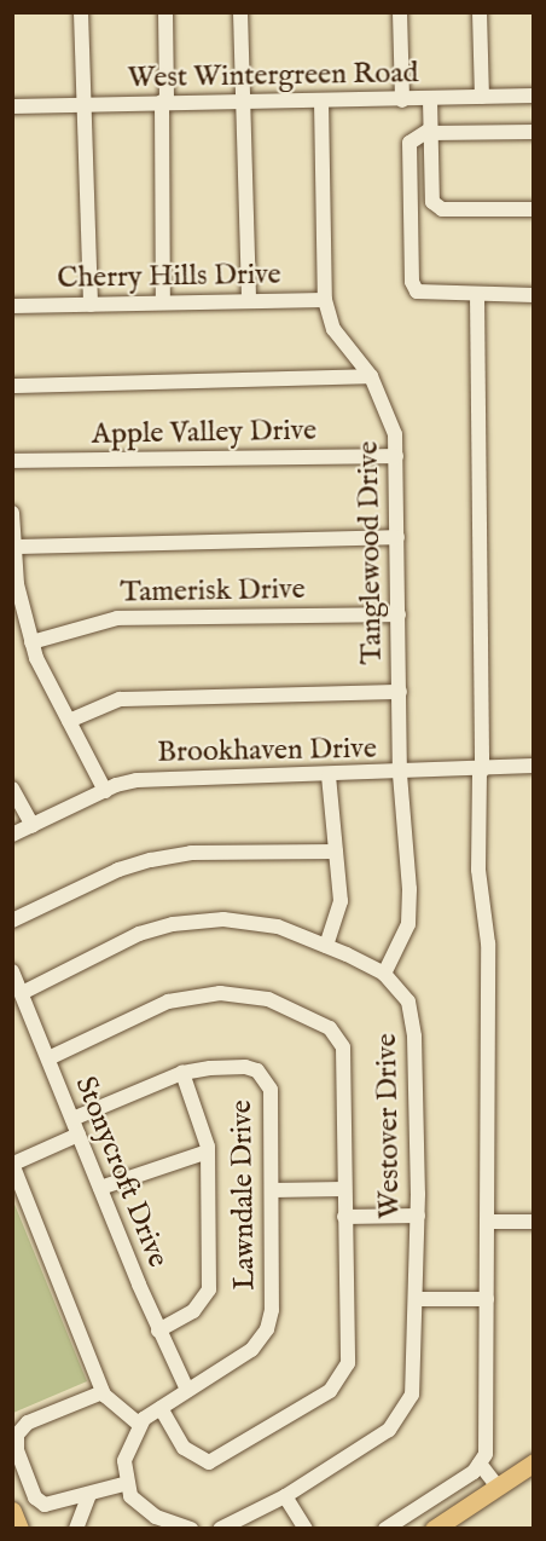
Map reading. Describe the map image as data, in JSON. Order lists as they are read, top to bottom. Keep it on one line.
{"streets":{"street":["West Wintergreen Road","Cherry Hills Drive","Apple Valley Drive","Tanglewood Drive","Tamerisk Drive","Brookhaven Drive","Westover Drive","Stonycroft Drive","Lawndale Drive"]},"crossings":[["West Wintergreen Road","Tanglewood Drive"],["Cherry Hills Drive","Tanglewood Drive"],["Apple Valley Drive","Tanglewood Drive"],["Tanglewood Drive","Tamerisk Drive"],["Tanglewood Drive","Brookhaven Drive"],["Tanglewood Drive","Westover Drive"],["Westover Drive","Stonycroft Drive"],["Stonycroft Drive","Lawndale Drive"]]}
